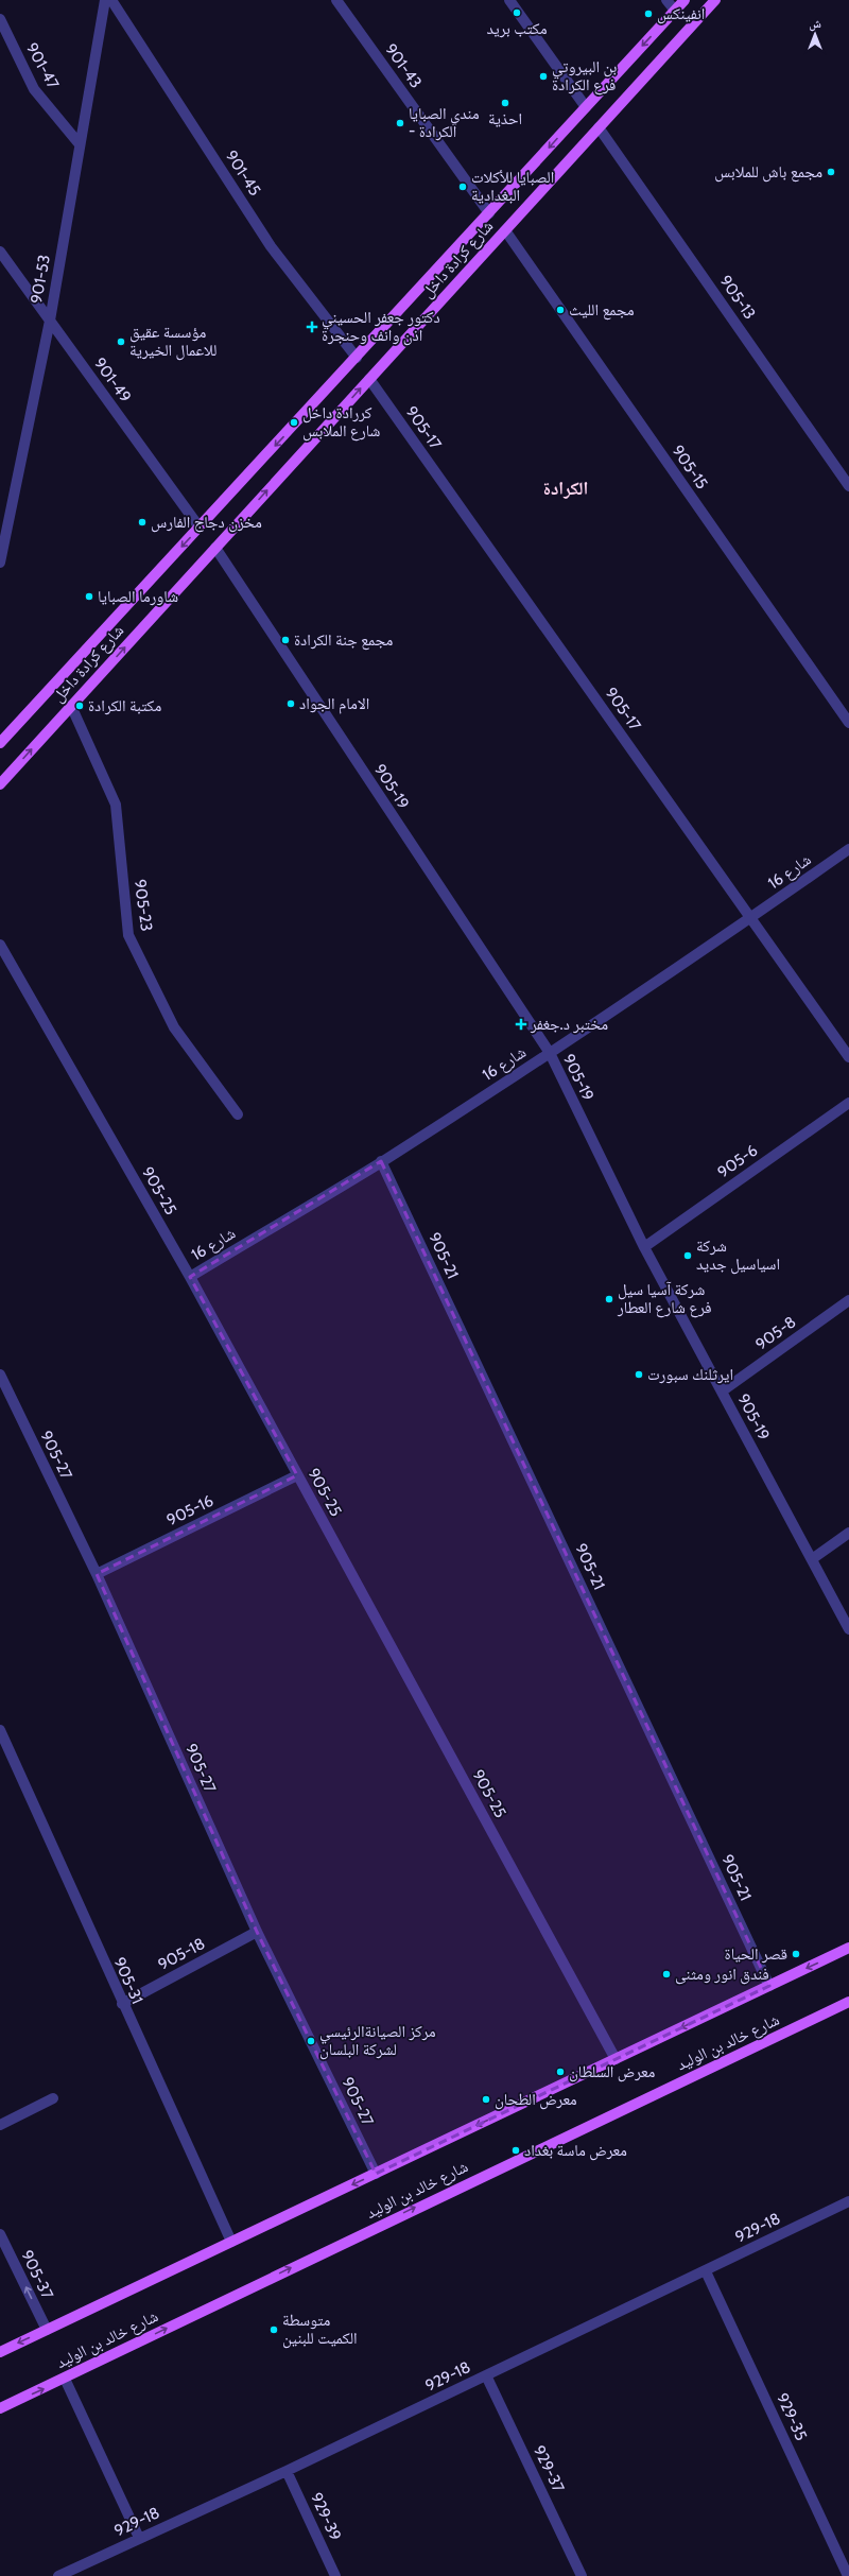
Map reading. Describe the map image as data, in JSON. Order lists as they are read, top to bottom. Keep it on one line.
{"streets":{"main road":["شارع كرادة داخل","شارع خالد بن الوليد"],"street":["901-47","901-43","901-45","901-53","905-13","901-49","905-17","905-15","905-19","شارع 16","905-23","905-6","905-25","905-21","905-8","905-27","905-16","905-18","905-31","929-18","905-37","929-35","929-37","929-39"]},"crossings":[["901-47","901-53"],["901-43","شارع كرادة داخل"],["901-45","شارع كرادة داخل"],["شارع كرادة داخل","905-13"],["شارع كرادة داخل","901-49"],["شارع كرادة داخل","905-17"],["شارع كرادة داخل","905-15"],["شارع كرادة داخل","905-19"],["شارع كرادة داخل","905-23"],["901-53","901-49"],["905-17","شارع 16"],["905-19","شارع 16"],["905-19","905-6"],["905-19","905-8"],["شارع 16","905-25"],["شارع 16","905-21"],["905-25","905-16"],["905-25","شارع خالد بن الوليد"],["905-21","شارع خالد بن الوليد"],["905-27","905-16"],["905-27","905-18"],["905-27","شارع خالد بن الوليد"],["905-18","905-31"],["905-31","شارع خالد بن الوليد"],["شارع خالد بن الوليد","905-37"],["929-18","929-35"],["929-18","929-37"],["929-18","929-39"]],"one_way":["905-37"],"districts":["الكرادة"],"places":{"other":["مكتب بريد","انفينكس","بن البيروتي فرع الكرادة","احذية","مندي الصبايا - الكرادة","مجمع باش للملابس","الصبايا للأكلات البغدادية","مجمع الليث","مؤسسة عقيق للاعمال الخيرية","كررادة داخل شارع الملابس","مخزن دجاج الفارس","شاورما الصبايا","مجمع جنة الكرادة","الامام الجواد","مكتبة الكرادة","شركة اسياسيل جديد","شركة آسيا سيل فرع شارع العطار","ايرثلنك سبورت","قصر الحياة","فندق انور ومثنى","مركز الصيانةالرئيسي لشركة البلسان","معرض السلطان","معرض الطحان","معرض ماسة بغداد","متوسطة الكميت للبنين"],"health":["دكتور جعفر الحسيني اذن وانف وحنجرة","مختبر د.جغفر"]},"north":"top"}
